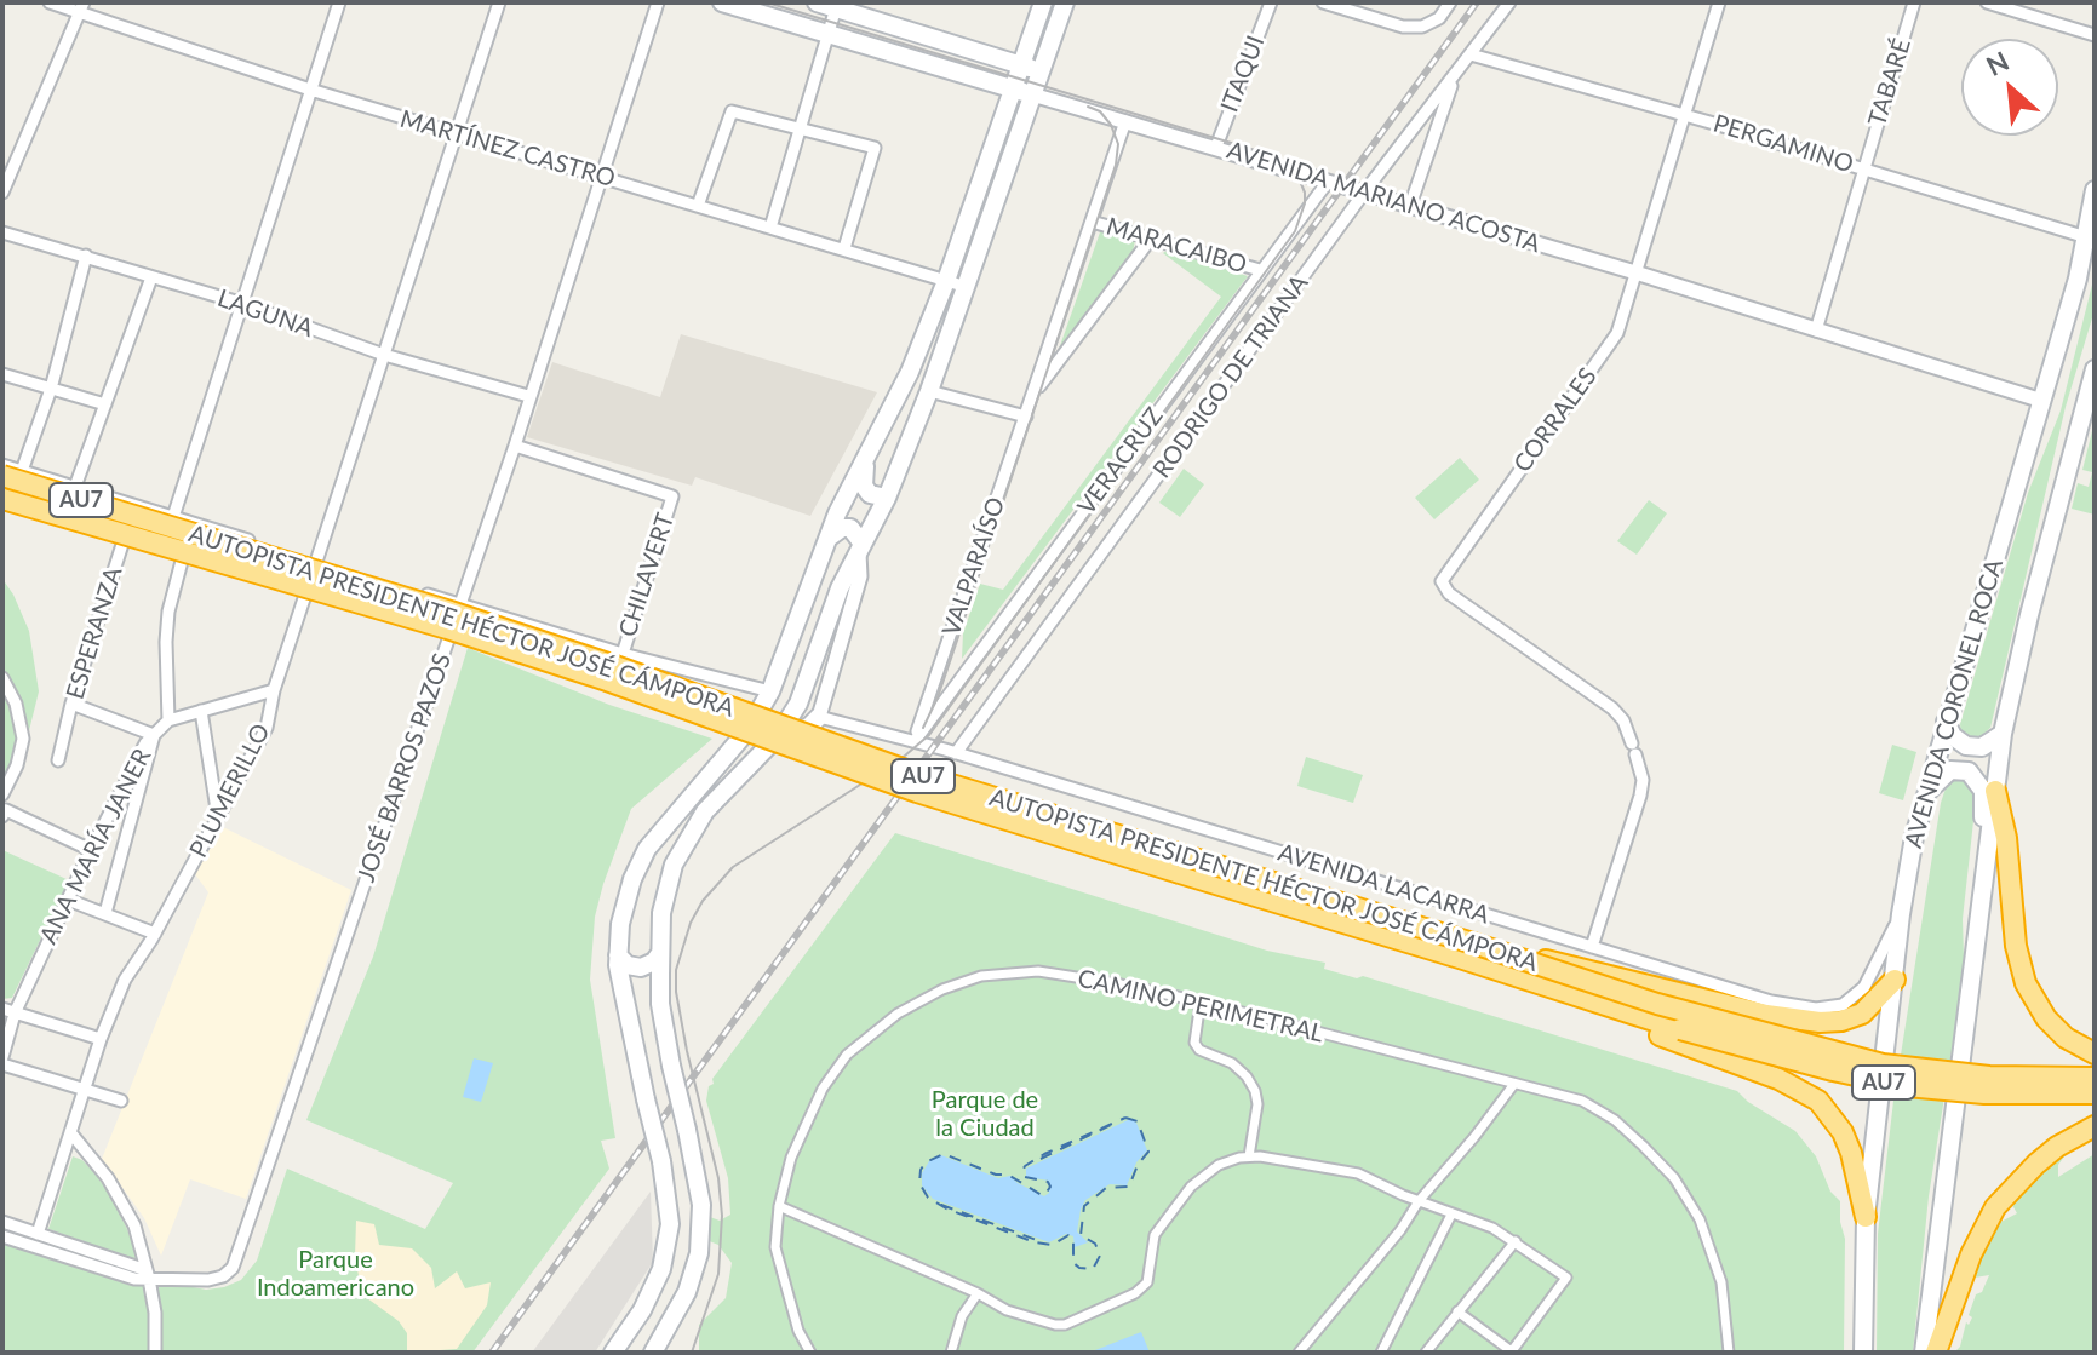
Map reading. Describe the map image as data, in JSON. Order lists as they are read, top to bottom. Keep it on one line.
{"streets":{"highway":["AU7","AUTOPISTA PRESIDENTE HÉCTOR JOSÉ CÁMPORA"],"main road":["AVENIDA MARIANO ACOSTA","AVENIDA CORONEL ROCA"],"street":["ITAQUI","TABARÉ","PERGAMINO","MARTÍNEZ CASTRO","MARACAIBO","LAGUNA","RODRIGO DE TRIANA","CORRALES","VERACRUZ","VALPARAÍSO","CHILAVERT","ESPERANZA","JOSÉ BARROS PAZOS","PLUMERILLO","ANA MARÍA JANER","AVENIDA LACARRA","CAMINO PERIMETRAL"]},"crossings":[["ITAQUI","AVENIDA MARIANO ACOSTA"],["TABARÉ","PERGAMINO"],["TABARÉ","AVENIDA MARIANO ACOSTA"],["PERGAMINO","RODRIGO DE TRIANA"],["PERGAMINO","CORRALES"],["PERGAMINO","AVENIDA CORONEL ROCA"],["MARTÍNEZ CASTRO","JOSÉ BARROS PAZOS"],["MARTÍNEZ CASTRO","PLUMERILLO"],["AVENIDA MARIANO ACOSTA","RODRIGO DE TRIANA"],["AVENIDA MARIANO ACOSTA","CORRALES"],["AVENIDA MARIANO ACOSTA","VERACRUZ"],["AVENIDA MARIANO ACOSTA","VALPARAÍSO"],["AVENIDA MARIANO ACOSTA","AVENIDA CORONEL ROCA"],["MARACAIBO","VERACRUZ"],["MARACAIBO","VALPARAÍSO"],["LAGUNA","JOSÉ BARROS PAZOS"],["LAGUNA","PLUMERILLO"],["RODRIGO DE TRIANA","AVENIDA LACARRA"],["CORRALES","AVENIDA LACARRA"],["VERACRUZ","VALPARAÍSO"],["VERACRUZ","AVENIDA LACARRA"],["VALPARAÍSO","AVENIDA LACARRA"],["CHILAVERT","JOSÉ BARROS PAZOS"],["AVENIDA CORONEL ROCA","AVENIDA LACARRA"]],"parks":["Parque de la Ciudad","Parque Indoamericano"],"north":"top left"}
